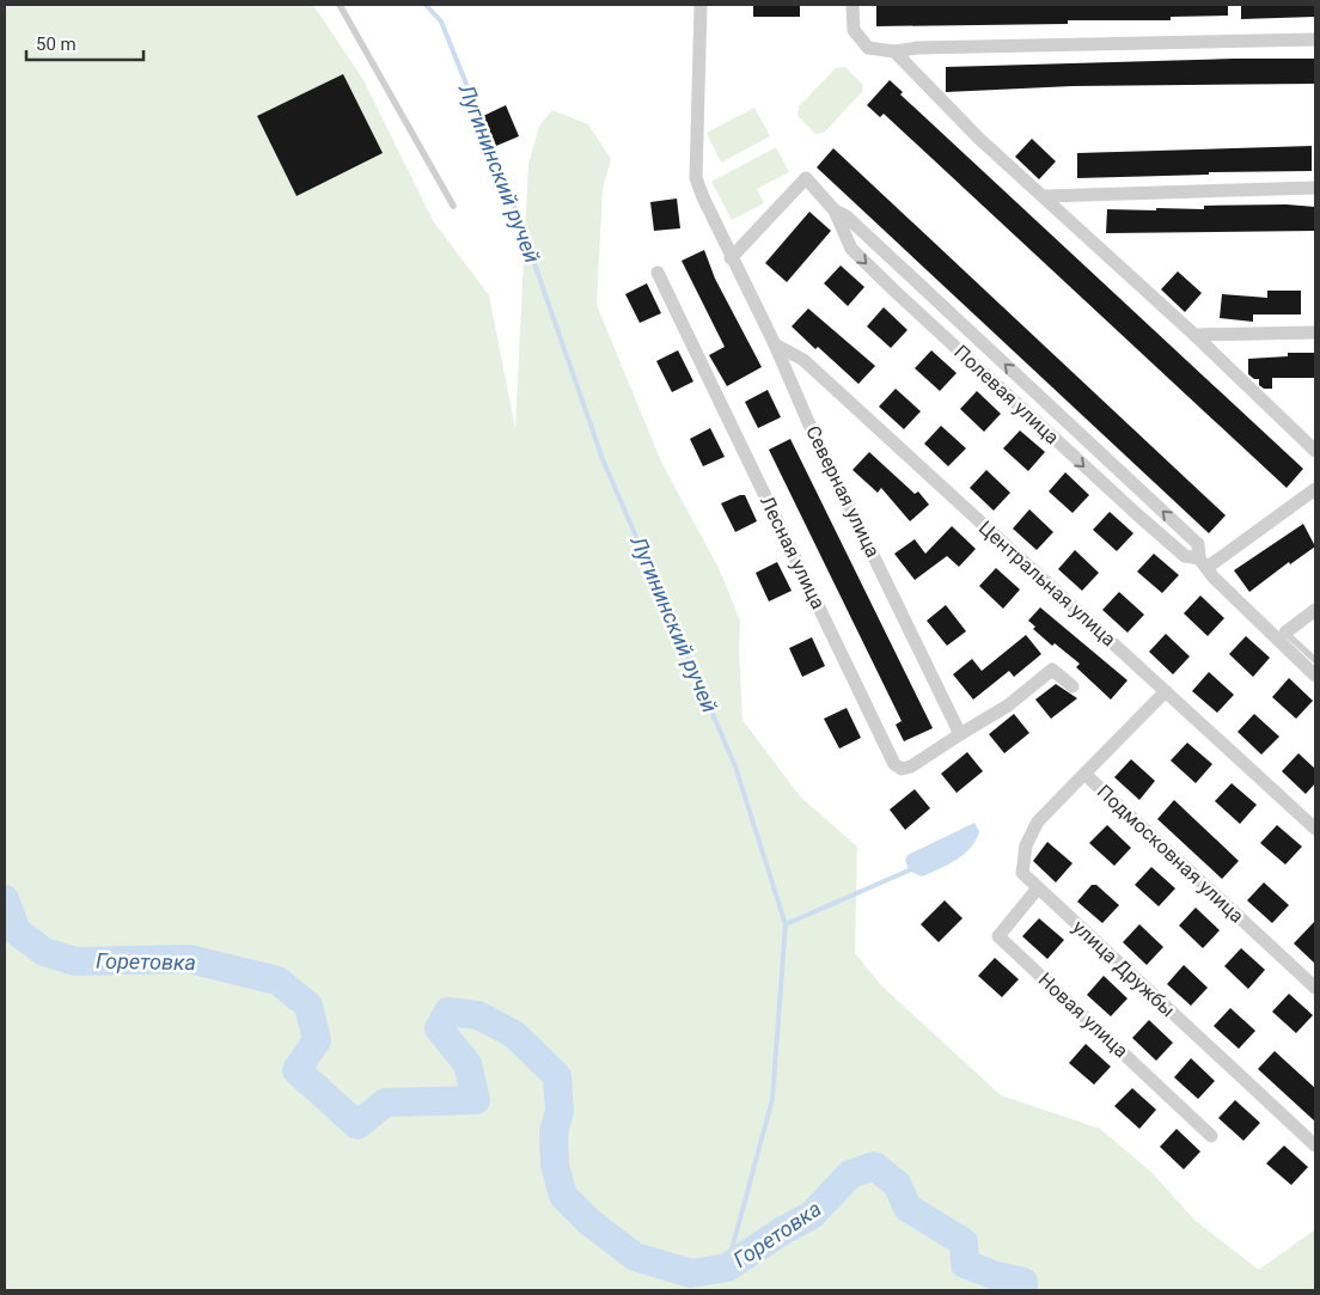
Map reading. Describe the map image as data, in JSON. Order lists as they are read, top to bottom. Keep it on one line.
{"streets":{"street":["Полевая улица","Северная улица","Лесная улица","Центральная улица","Подмосковная улица","улица Дружбы","Новая улица"]},"crossings":[["Полевая улица","Северная улица"],["Северная улица","Лесная улица"],["Северная улица","Центральная улица"],["Центральная улица","Подмосковная улица"],["Подмосковная улица","улица Дружбы"],["улица Дружбы","Новая улица"]],"water":["Лугининский ручей","Горетовка"],"scale_bar":"50 m"}
